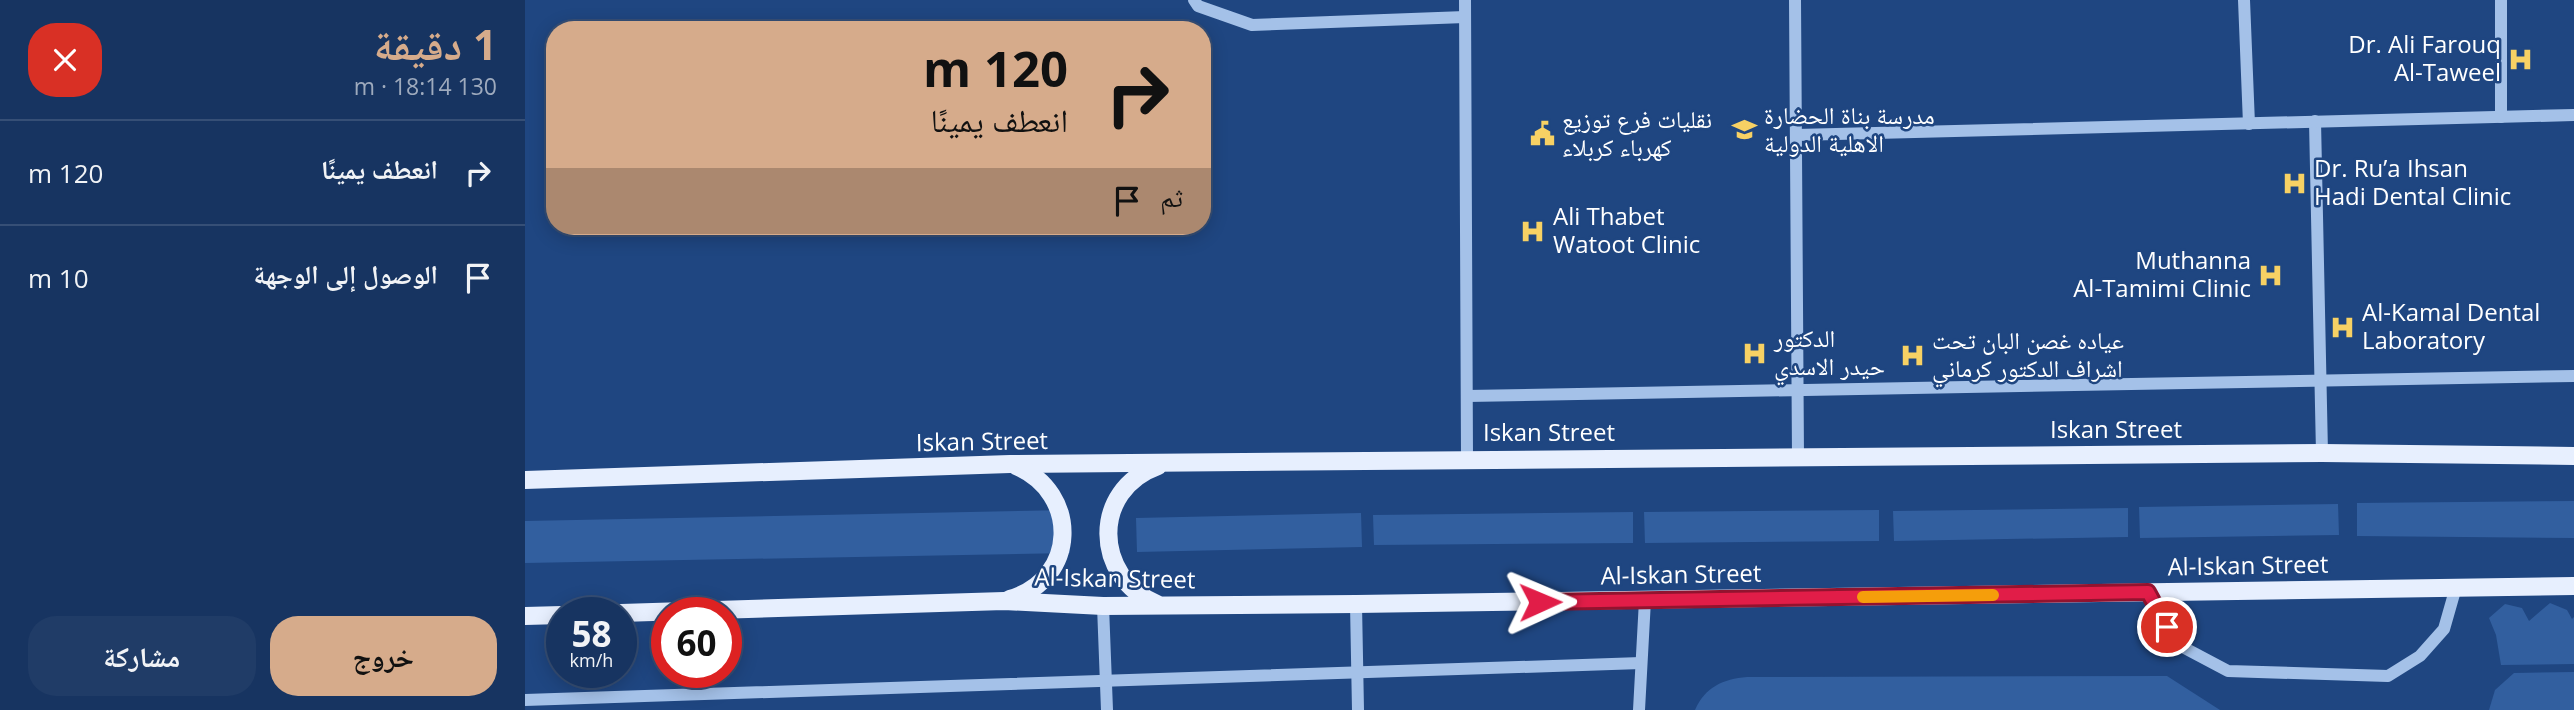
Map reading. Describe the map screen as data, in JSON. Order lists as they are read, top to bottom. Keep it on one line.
{"streets":{"main road":["Iskan Street","Al-Iskan Street"]},"places":{"hospital":["Dr. Ali Farouq Al-Taweel","Dr. Ru’a Ihsan Hadi Dental Clinic","Ali Thabet Watoot Clinic","Muthanna Al-Tamimi Clinic","Al-Kamal Dental Laboratory","الدكتور حيدر الاسدي","عياده غصن البان تحت اشراف الدكتور كرماني"],"school or university":["مدرسة بناة الحضارة الاهلية الدولية"],"public building":["نقليات فرع توزيع كهرباء كربلاء"]},"page":{"heading":["1 دقيقة","130 m · 18:14"],"turn":["120 m","انعطف يمينًا"],"list":[{"name":"انعطف يمينًا","value":"120 m"},{"name":"الوصول إلى الوجهة","value":"10 m"}],"then":"ثم","speed":"58 km/h","limit":"60","buttons":["خروج","مشاركة"]}}
